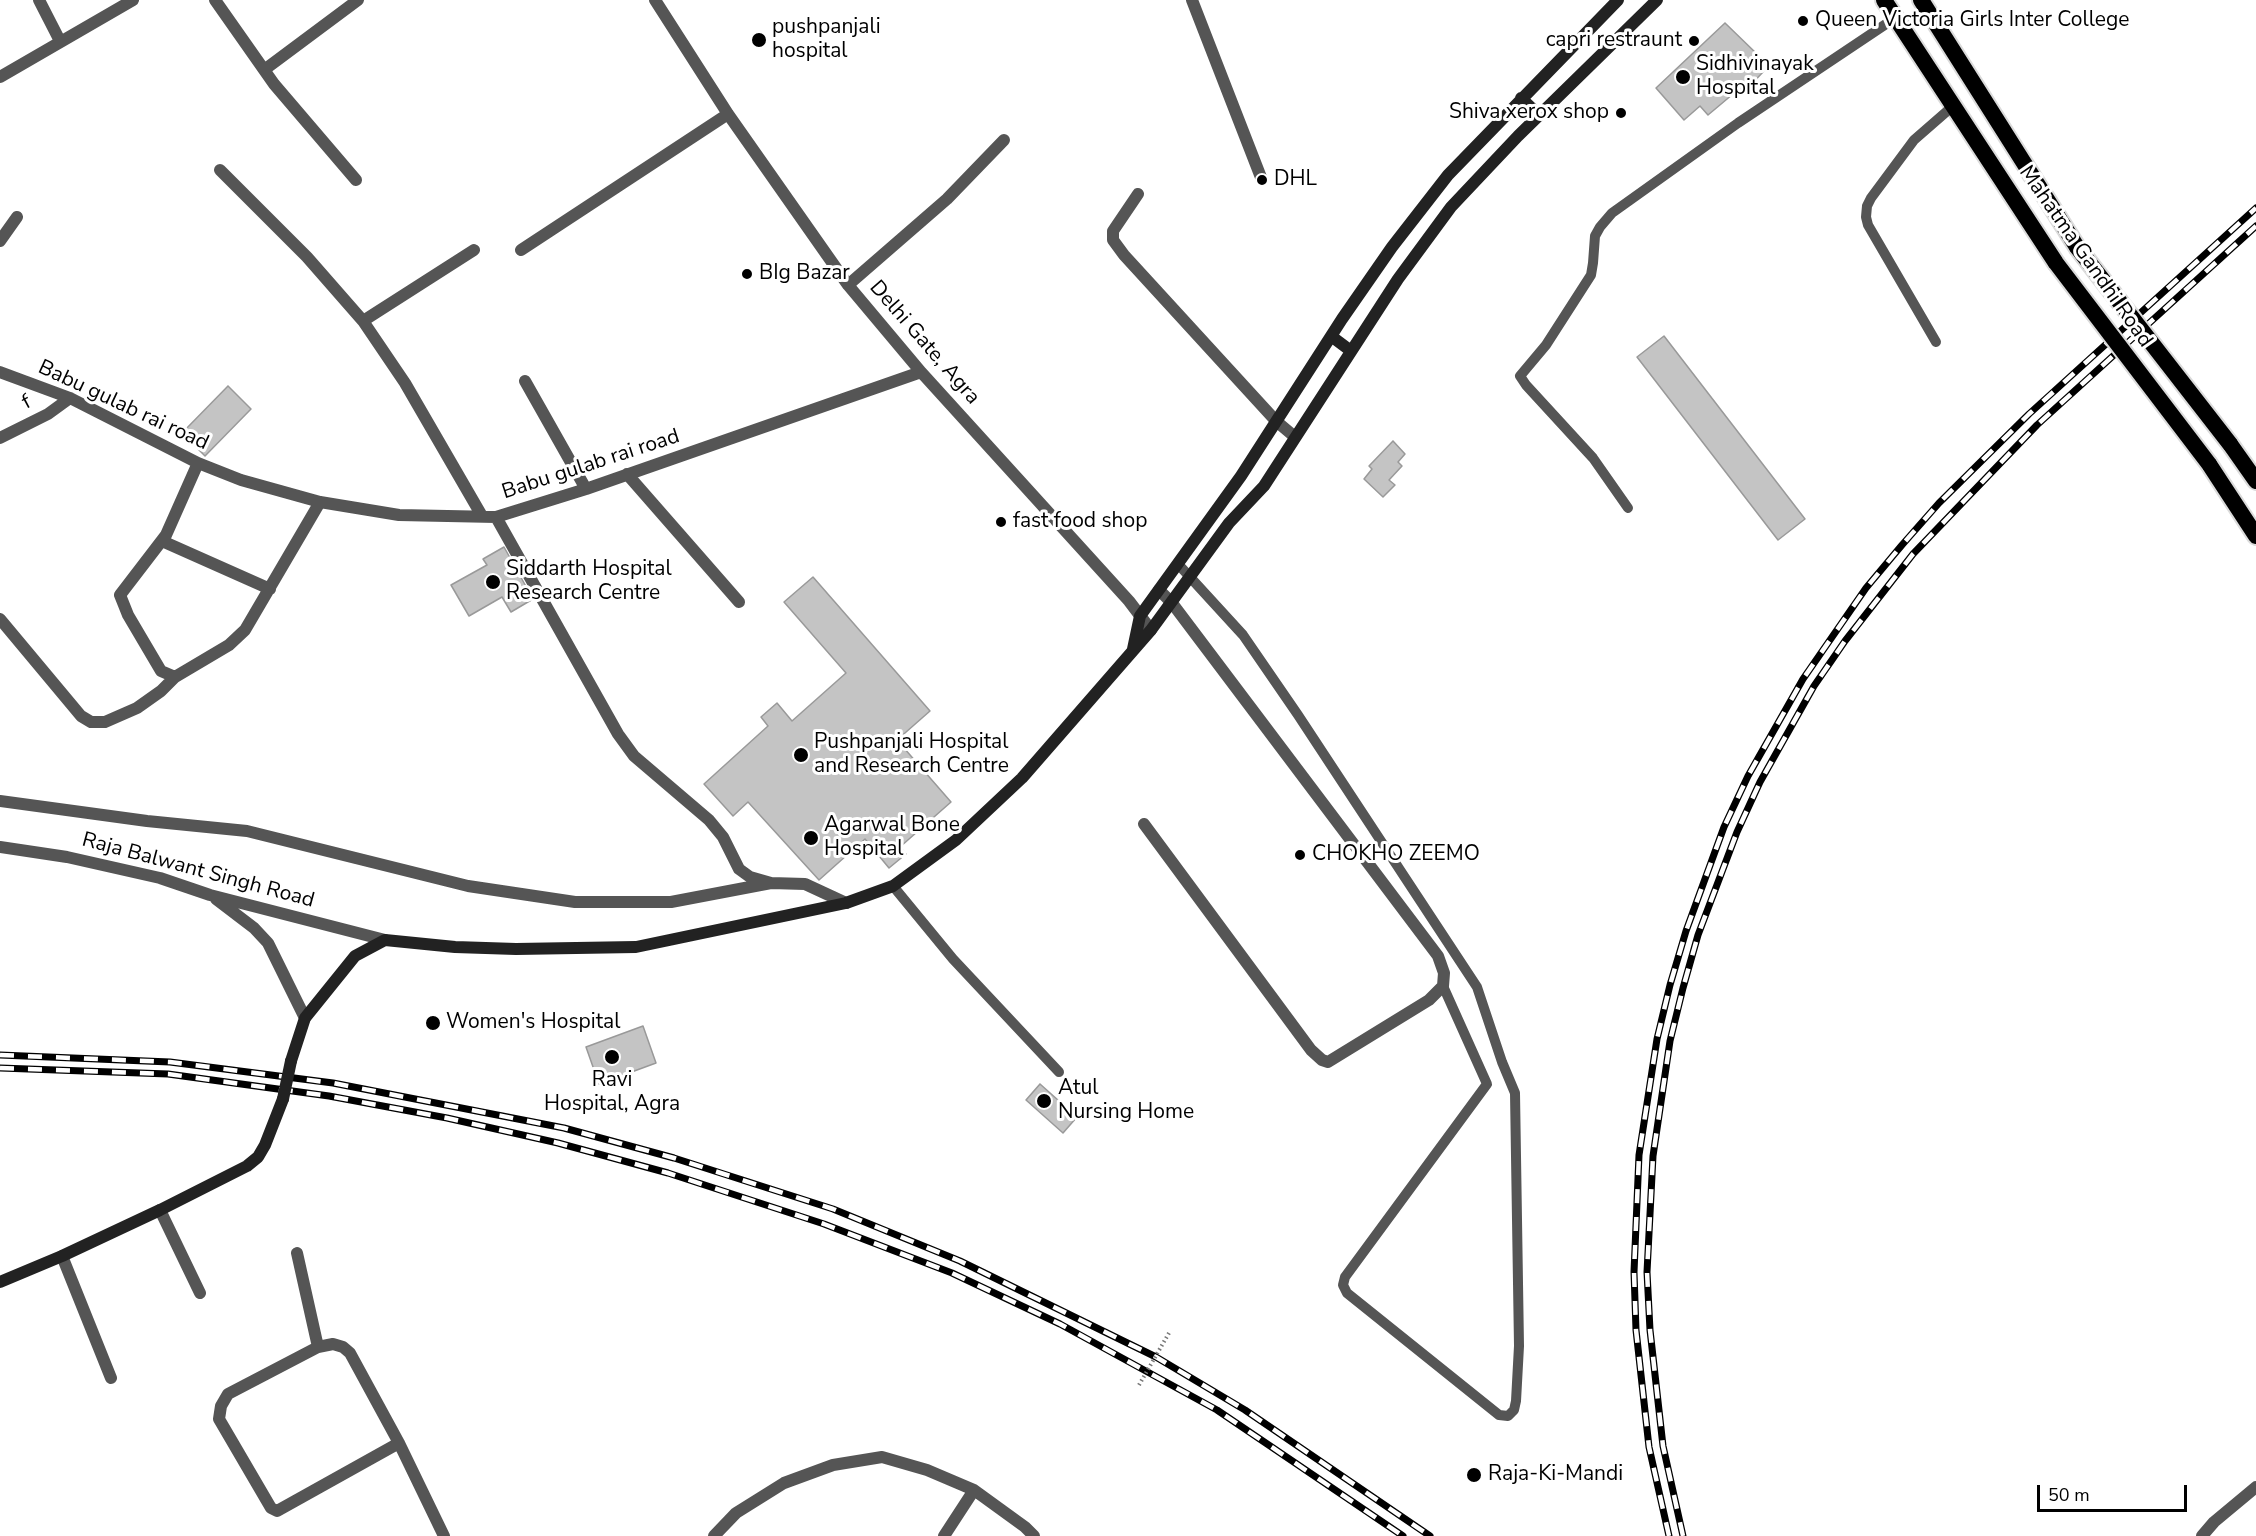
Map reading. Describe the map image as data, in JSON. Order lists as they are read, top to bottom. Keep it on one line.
{"streets":{"highway":["Mahatma Gandhi Road"],"street":["Delhi Gate, Agra","f","Babu gulab rai road","Raja Balwant Singh Road"]},"crossings":[["Delhi Gate, Agra","Babu gulab rai road"],["f","Babu gulab rai road"]],"places":["Queen Victoria Girls Inter College","pushpanjali hospital","capri restraunt","Sidhivinayak Hospital","Shiva xerox shop","DHL","BIg Bazar","fast food shop","Siddarth Hospital Research Centre","Pushpanjali Hospital and Research Centre","Agarwal Bone Hospital","CHOKHO ZEEMO","Women's Hospital","Ravi Hospital, Agra","Atul Nursing Home","Raja-Ki-Mandi"],"scale_bar":"50 m"}
